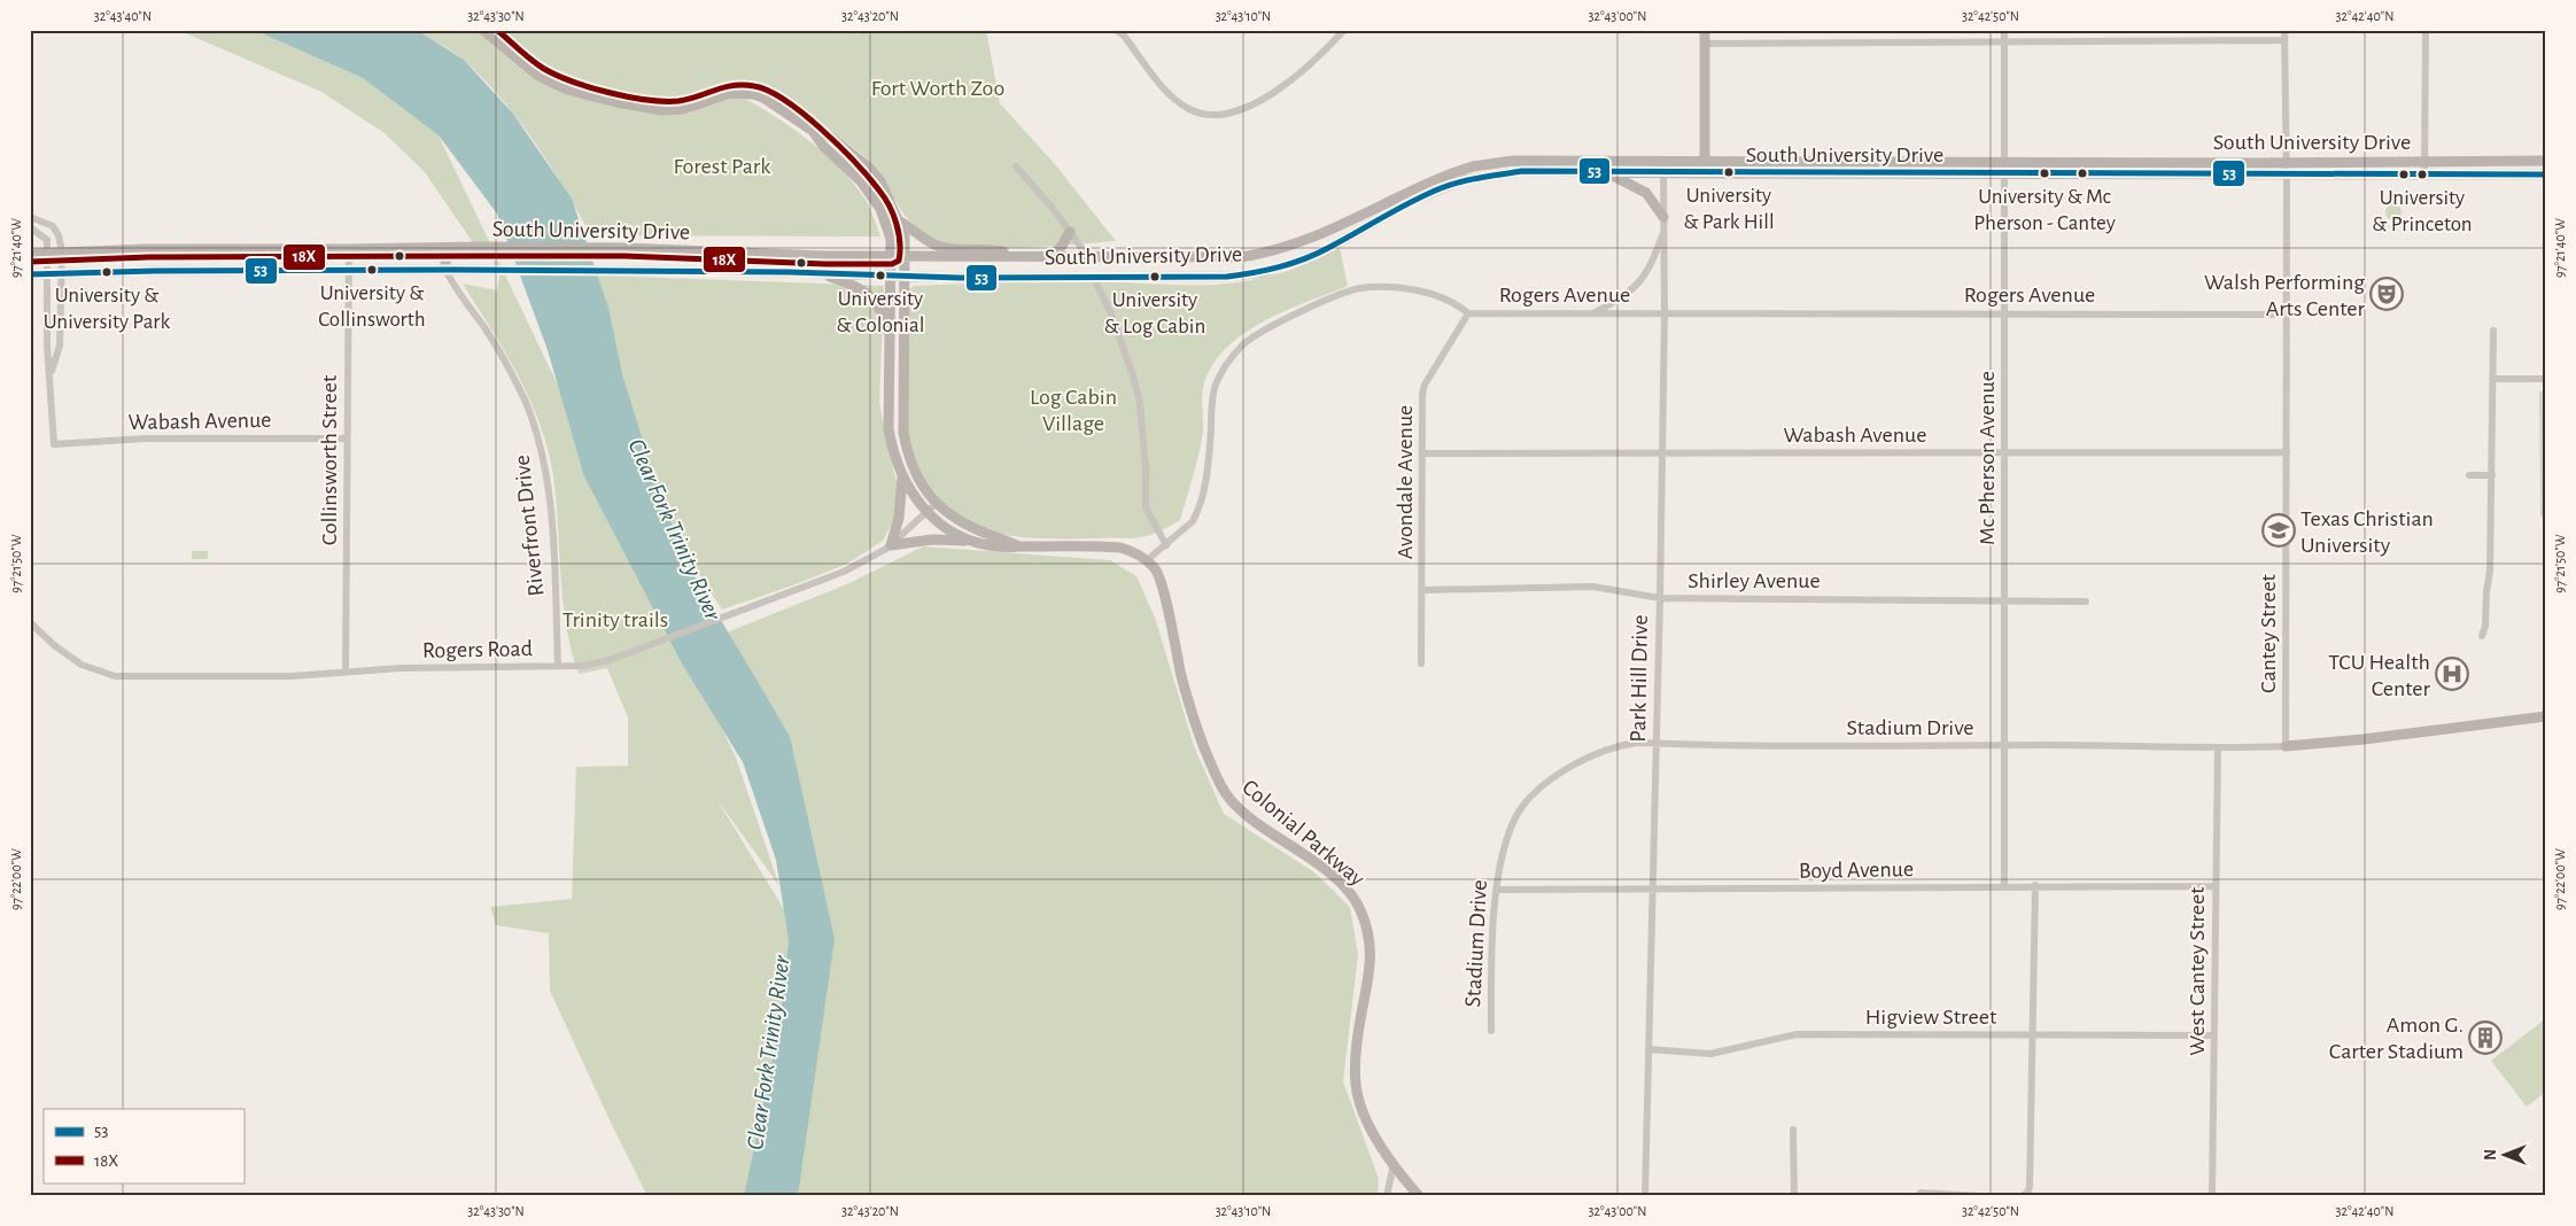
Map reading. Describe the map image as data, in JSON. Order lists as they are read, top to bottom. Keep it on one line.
{"streets":{"main road":["South University Drive","Stadium Drive","Colonial Parkway"],"street":["Rogers Avenue","Wabash Avenue","Mc Pherson Avenue","Collinsworth Street","Avondale Avenue","Riverfront Drive","Shirley Avenue","Cantey Street","Rogers Road","Park Hill Drive","Boyd Avenue","West Cantey Street","Higview Street"]},"crossings":[["South University Drive","Mc Pherson Avenue"],["South University Drive","Collinsworth Street"],["South University Drive","Riverfront Drive"],["South University Drive","Park Hill Drive"],["Rogers Avenue","Mc Pherson Avenue"],["Rogers Avenue","Avondale Avenue"],["Rogers Avenue","Park Hill Drive"],["Rogers Avenue","Colonial Parkway"],["Wabash Avenue","Mc Pherson Avenue"],["Wabash Avenue","Collinsworth Street"],["Wabash Avenue","Avondale Avenue"],["Wabash Avenue","Cantey Street"],["Wabash Avenue","Park Hill Drive"],["Mc Pherson Avenue","Shirley Avenue"],["Mc Pherson Avenue","Stadium Drive"],["Mc Pherson Avenue","Boyd Avenue"],["Collinsworth Street","Rogers Road"],["Avondale Avenue","Shirley Avenue"],["Riverfront Drive","Rogers Road"],["Shirley Avenue","Park Hill Drive"],["Cantey Street","Stadium Drive"],["Park Hill Drive","Stadium Drive"],["Park Hill Drive","Boyd Avenue"],["Park Hill Drive","Higview Street"],["Stadium Drive","Boyd Avenue"],["Stadium Drive","West Cantey Street"],["Boyd Avenue","West Cantey Street"],["West Cantey Street","Higview Street"]],"water":["Clear Fork Trinity River"],"parks":["Fort Worth Zoo","Forest Park","Log Cabin Village","Trinity trails"],"places":{"other":["University & Park Hill","University & Mc Pherson - Cantey","University & Princeton","University & Collinsworth","University & University Park","University & Colonial","University & Log Cabin"],"theatre":["Walsh Performing Arts Center"],"school or university":["Texas Christian University"],"hospital":["TCU Health Center"],"building":["Amon G. Carter Stadium"]},"lines":["transit line 18X","transit line 53"],"legend":["53","18X"],"north":"left","coordinates":["32°43'40\"N","32°43'30\"N","32°43'20\"N","32°43'10\"N","32°43'00\"N","32°42'50\"N","32°42'40\"N","97°21'40\"W","97°21'50\"W","97°22'00\"W"]}
